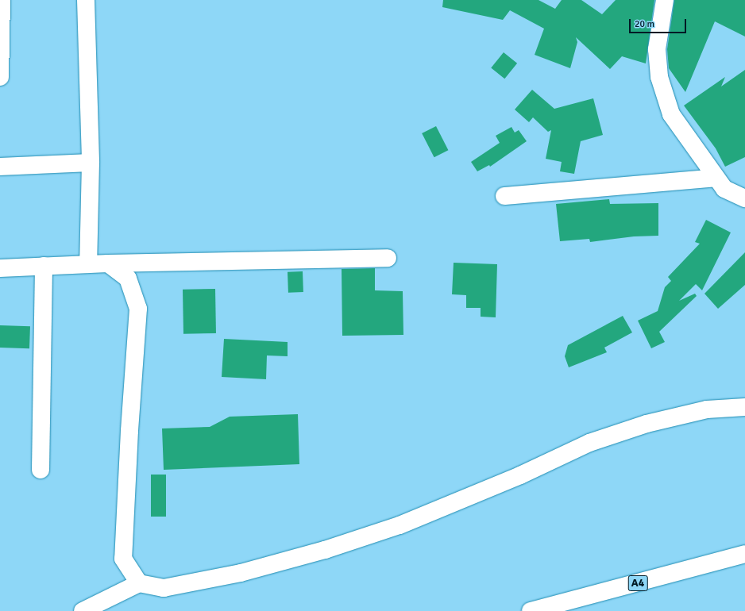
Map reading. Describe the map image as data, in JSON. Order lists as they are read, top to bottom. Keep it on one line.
{"streets":{"main road":["A4"]},"scale_bar":"20 m"}
